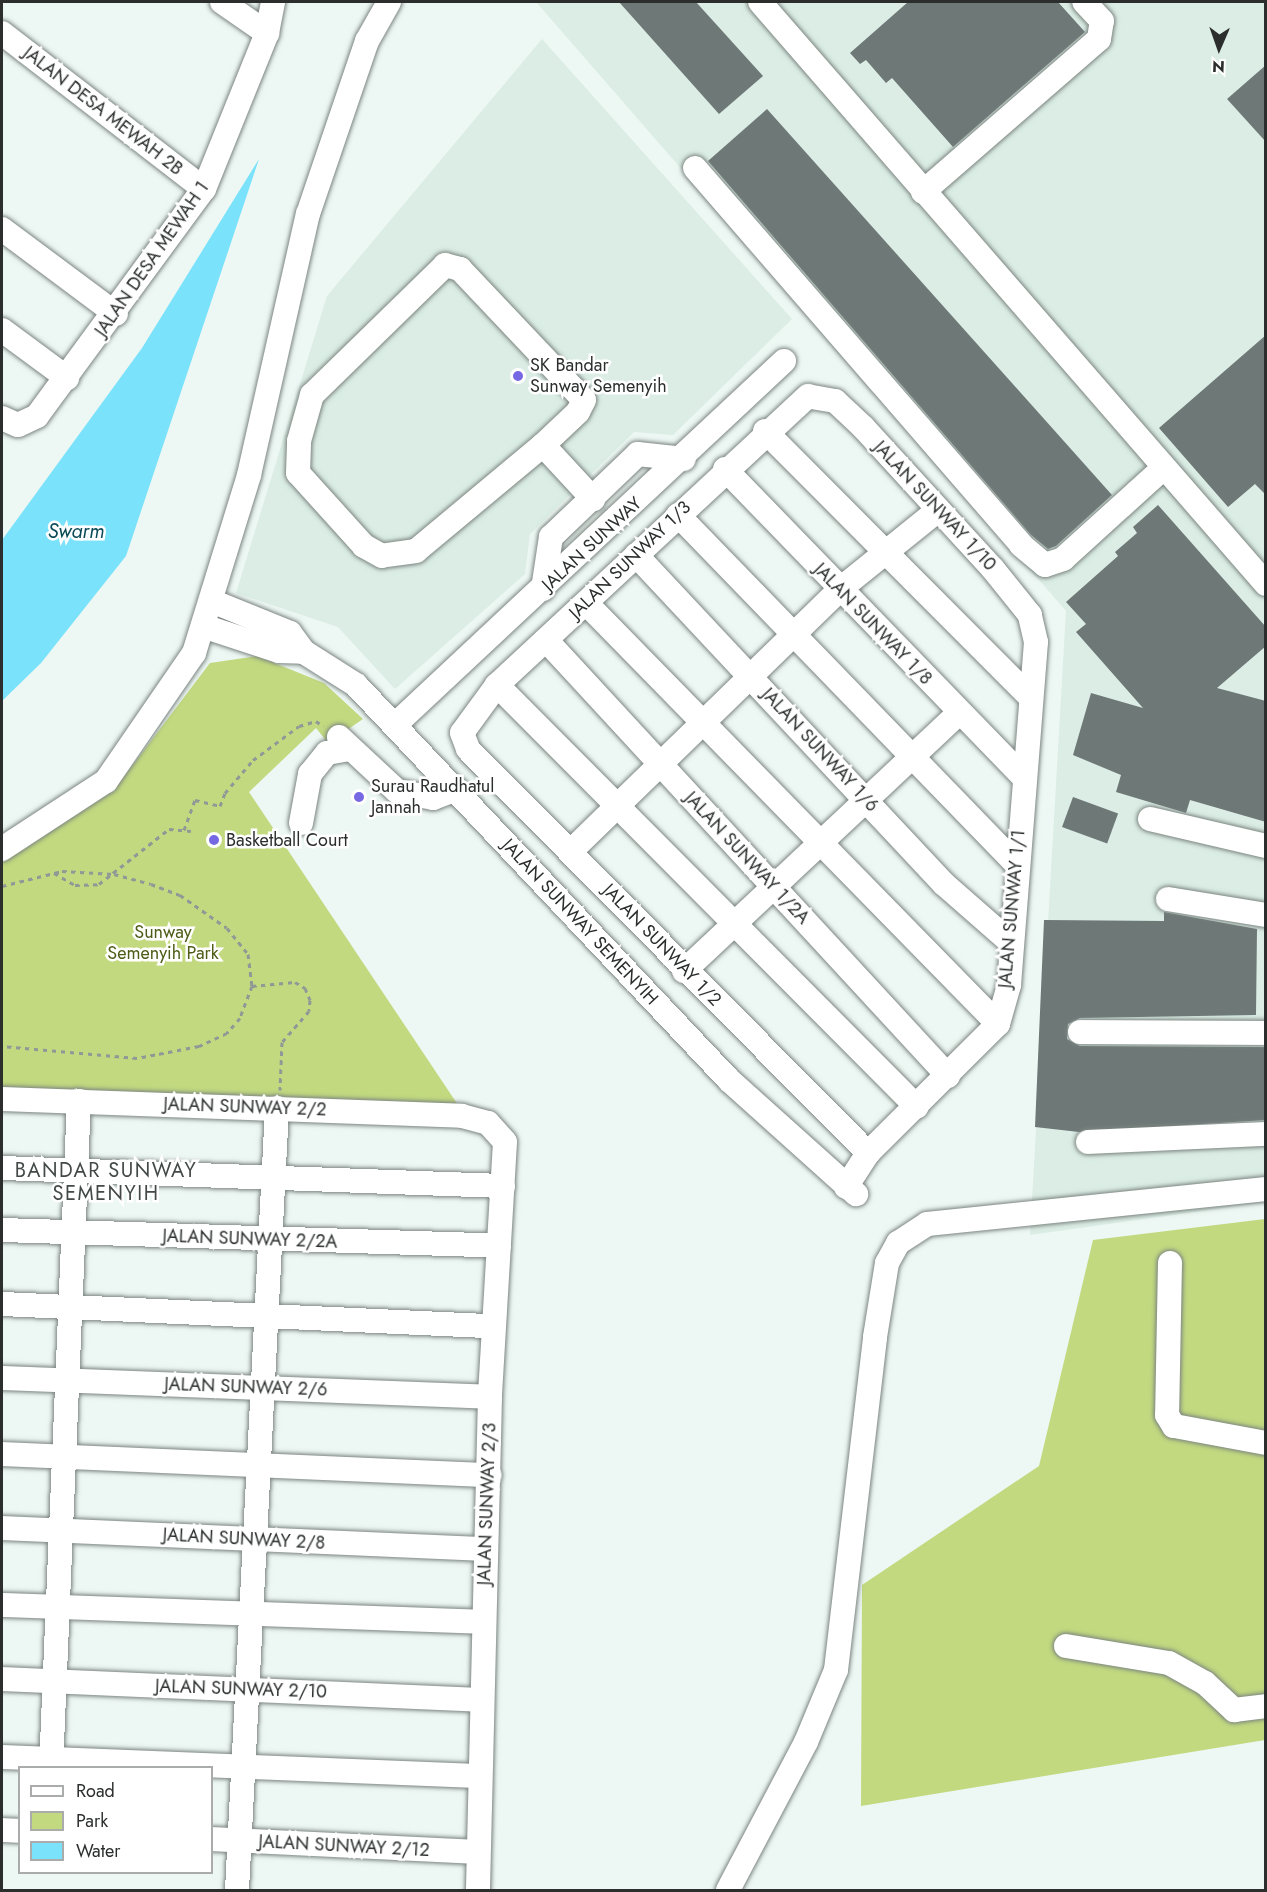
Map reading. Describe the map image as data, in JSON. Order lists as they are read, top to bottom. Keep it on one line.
{"streets":{"street":["JALAN DESA MEWAH 2B","JALAN DESA MEWAH 1","JALAN SUNWAY 1/10","JALAN SUNWAY","JALAN SUNWAY 1/3","JALAN SUNWAY 1/8","JALAN SUNWAY 1/6","JALAN SUNWAY 1/2A","JALAN SUNWAY 1/1","JALAN SUNWAY SEMENYIH","JALAN SUNWAY 1/2","JALAN SUNWAY 2/2","JALAN SUNWAY 2/2A","JALAN SUNWAY 2/6","JALAN SUNWAY 2/3","JALAN SUNWAY 2/8","JALAN SUNWAY 2/10","JALAN SUNWAY 2/12"]},"crossings":[["JALAN DESA MEWAH 2B","JALAN DESA MEWAH 1"],["JALAN SUNWAY 1/10","JALAN SUNWAY 1/3"],["JALAN SUNWAY 1/10","JALAN SUNWAY 1/1"],["JALAN SUNWAY","JALAN SUNWAY SEMENYIH"],["JALAN SUNWAY 1/3","JALAN SUNWAY 1/8"],["JALAN SUNWAY 1/3","JALAN SUNWAY 1/6"],["JALAN SUNWAY 1/3","JALAN SUNWAY 1/2A"],["JALAN SUNWAY 1/3","JALAN SUNWAY 1/2"],["JALAN SUNWAY 1/8","JALAN SUNWAY 1/1"],["JALAN SUNWAY 1/6","JALAN SUNWAY 1/1"],["JALAN SUNWAY 1/2A","JALAN SUNWAY 1/1"],["JALAN SUNWAY 1/1","JALAN SUNWAY SEMENYIH"],["JALAN SUNWAY 1/1","JALAN SUNWAY 1/2"],["JALAN SUNWAY 2/2","JALAN SUNWAY 2/3"],["JALAN SUNWAY 2/2A","JALAN SUNWAY 2/3"],["JALAN SUNWAY 2/6","JALAN SUNWAY 2/3"],["JALAN SUNWAY 2/3","JALAN SUNWAY 2/8"],["JALAN SUNWAY 2/3","JALAN SUNWAY 2/10"],["JALAN SUNWAY 2/3","JALAN SUNWAY 2/12"]],"districts":["BANDAR SUNWAY SEMENYIH"],"water":["Swarm"],"parks":["Sunway Semenyih Park"],"places":["SK Bandar Sunway Semenyih","Surau Raudhatul Jannah","Basketball Court"],"legend":["Road","Park","Water"],"north":"bottom"}
